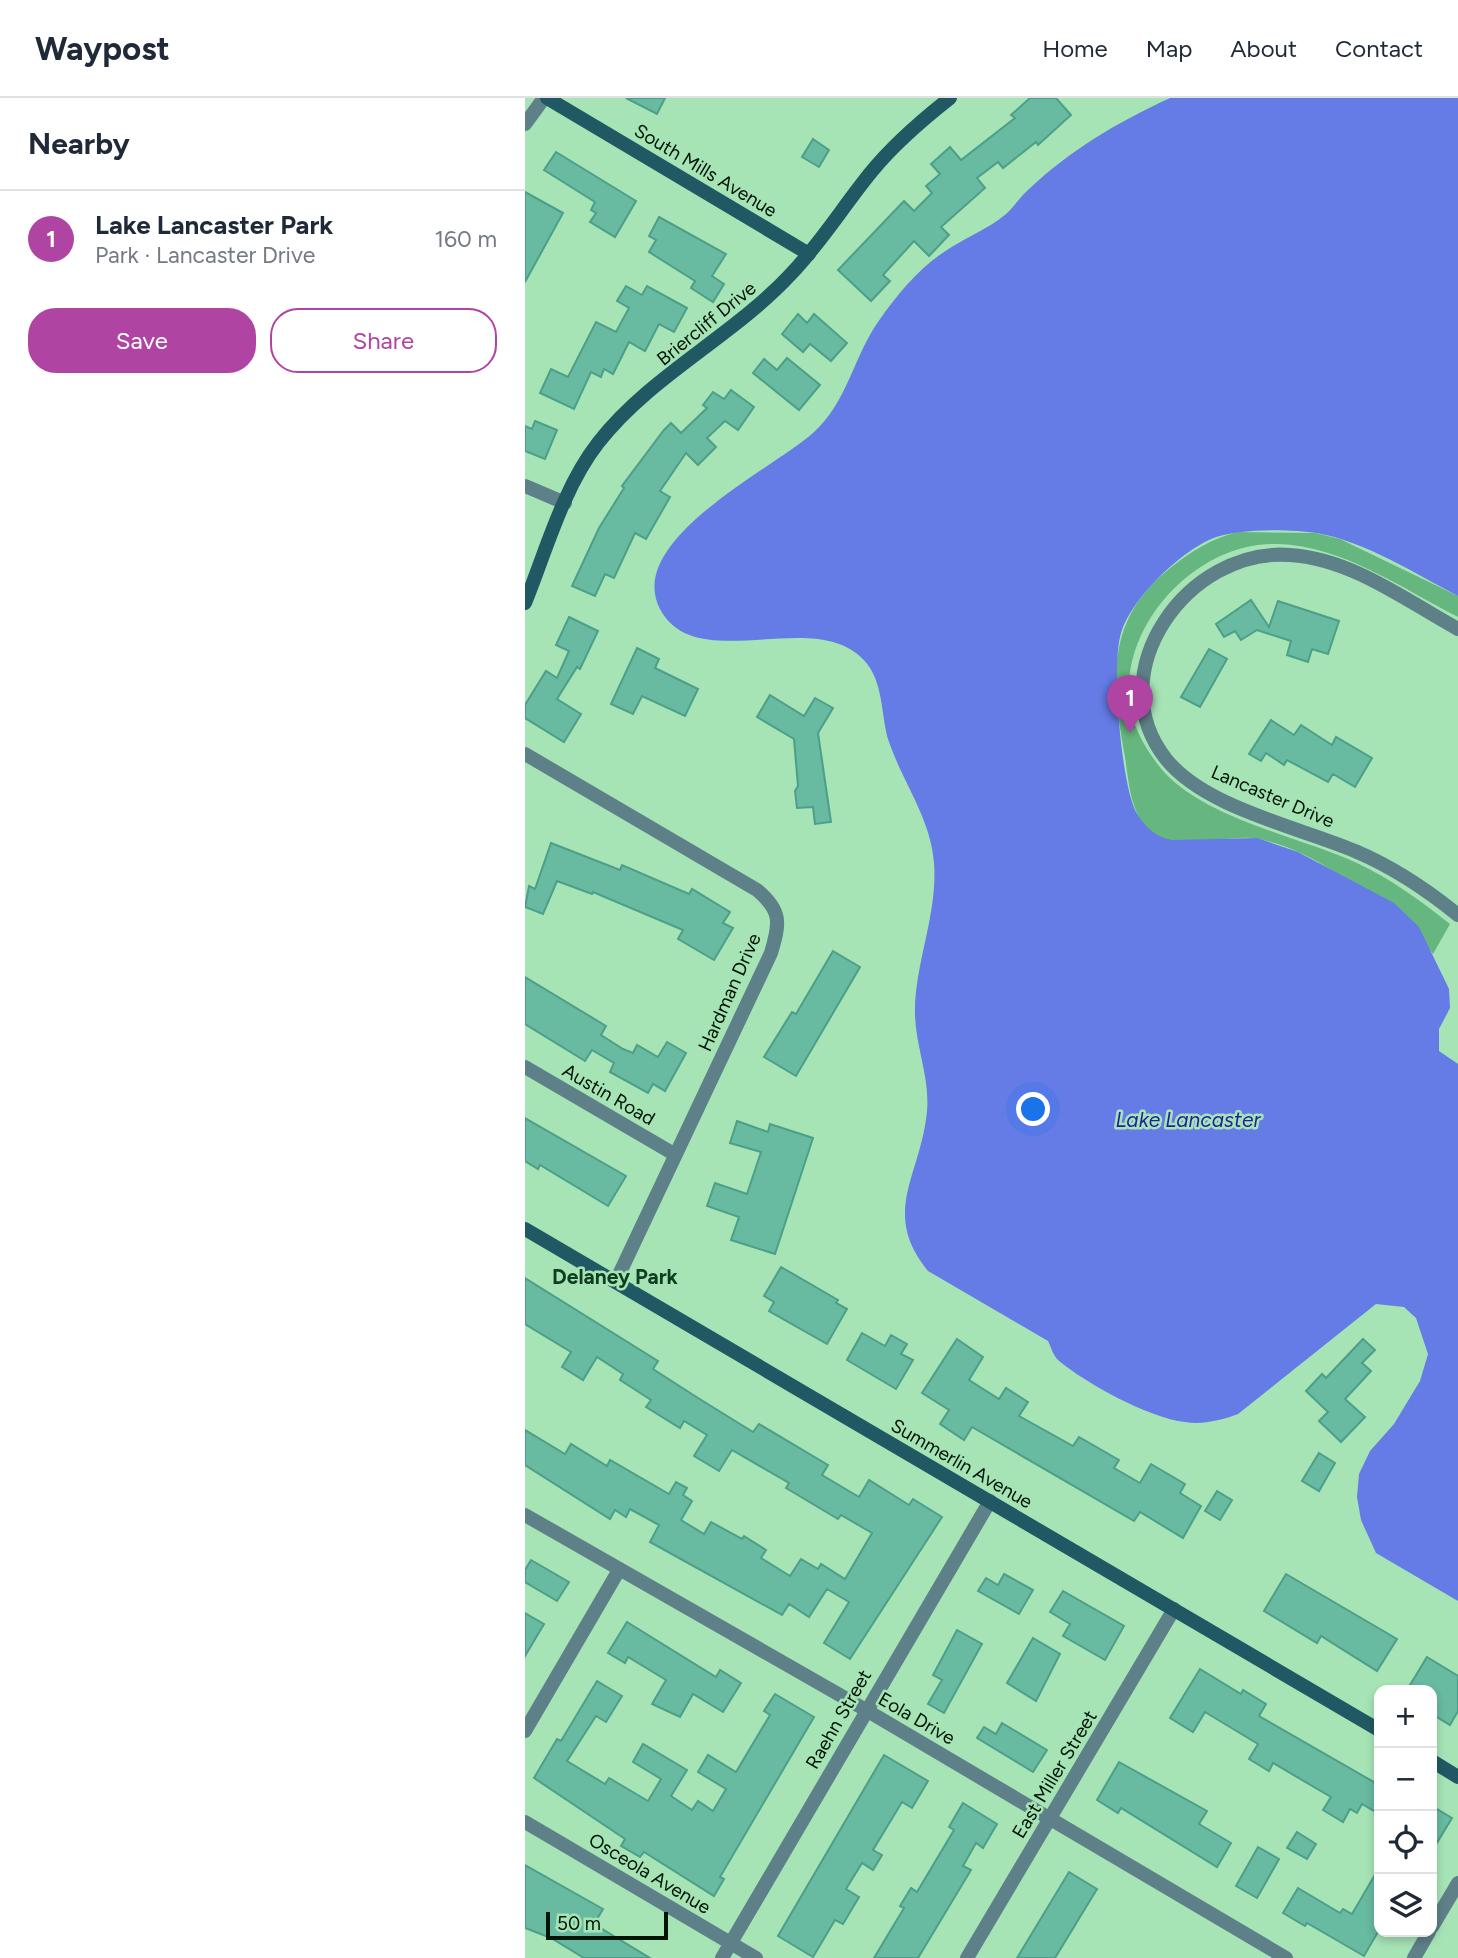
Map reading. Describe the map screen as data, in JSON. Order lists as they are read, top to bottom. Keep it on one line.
{"streets":{"street":["South Mills Avenue","Briercliff Drive","Lancaster Drive","Hardman Drive","Austin Road","Summerlin Avenue","Eola Drive","Raehn Street","East Miller Street","Osceola Avenue"]},"crossings":[["South Mills Avenue","Briercliff Drive"],["Hardman Drive","Austin Road"],["Hardman Drive","Summerlin Avenue"],["Summerlin Avenue","Raehn Street"],["Summerlin Avenue","East Miller Street"],["Eola Drive","Raehn Street"],["Eola Drive","East Miller Street"],["Raehn Street","Osceola Avenue"]],"districts":["Delaney Park"],"water":["Lake Lancaster"],"scale_bar":"50 m","page":{"header":"Waypost","nav":["Home","Map","About","Contact"],"heading":"Nearby","list":[{"mark":"1","name":"Lake Lancaster Park","note":"Park · Lancaster Drive","value":"160 m"}],"buttons":["Save","Share"],"pins":"1","map_buttons":["+","−"],"scale":"50 m"}}
